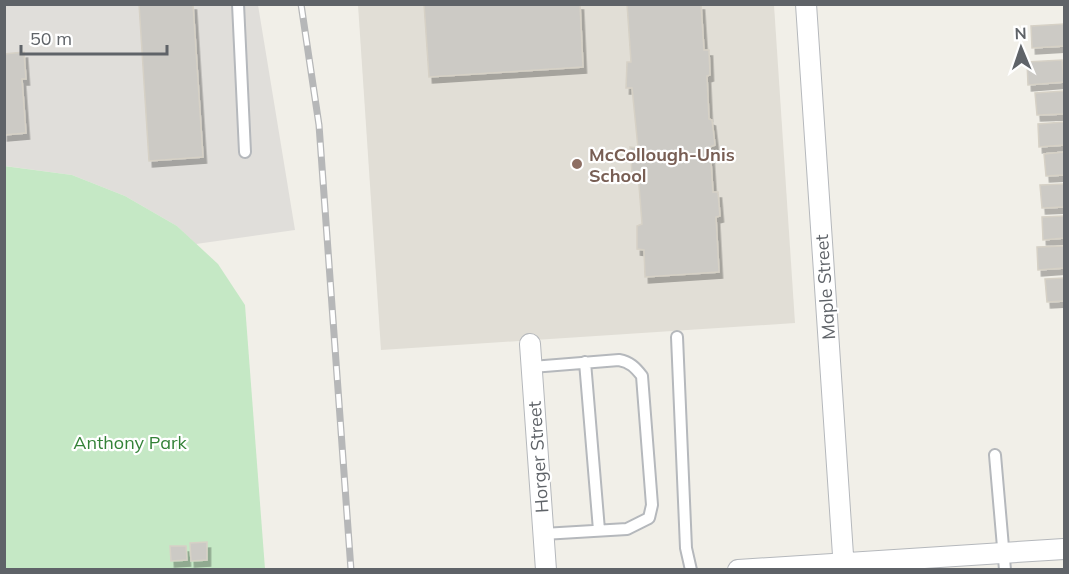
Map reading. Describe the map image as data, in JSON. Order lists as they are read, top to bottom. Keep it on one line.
{"streets":{"street":["Maple Street","Horger Street"]},"parks":["Anthony Park"],"places":["McCollough-Unis School"],"scale_bar":"50 m","north":"top"}
